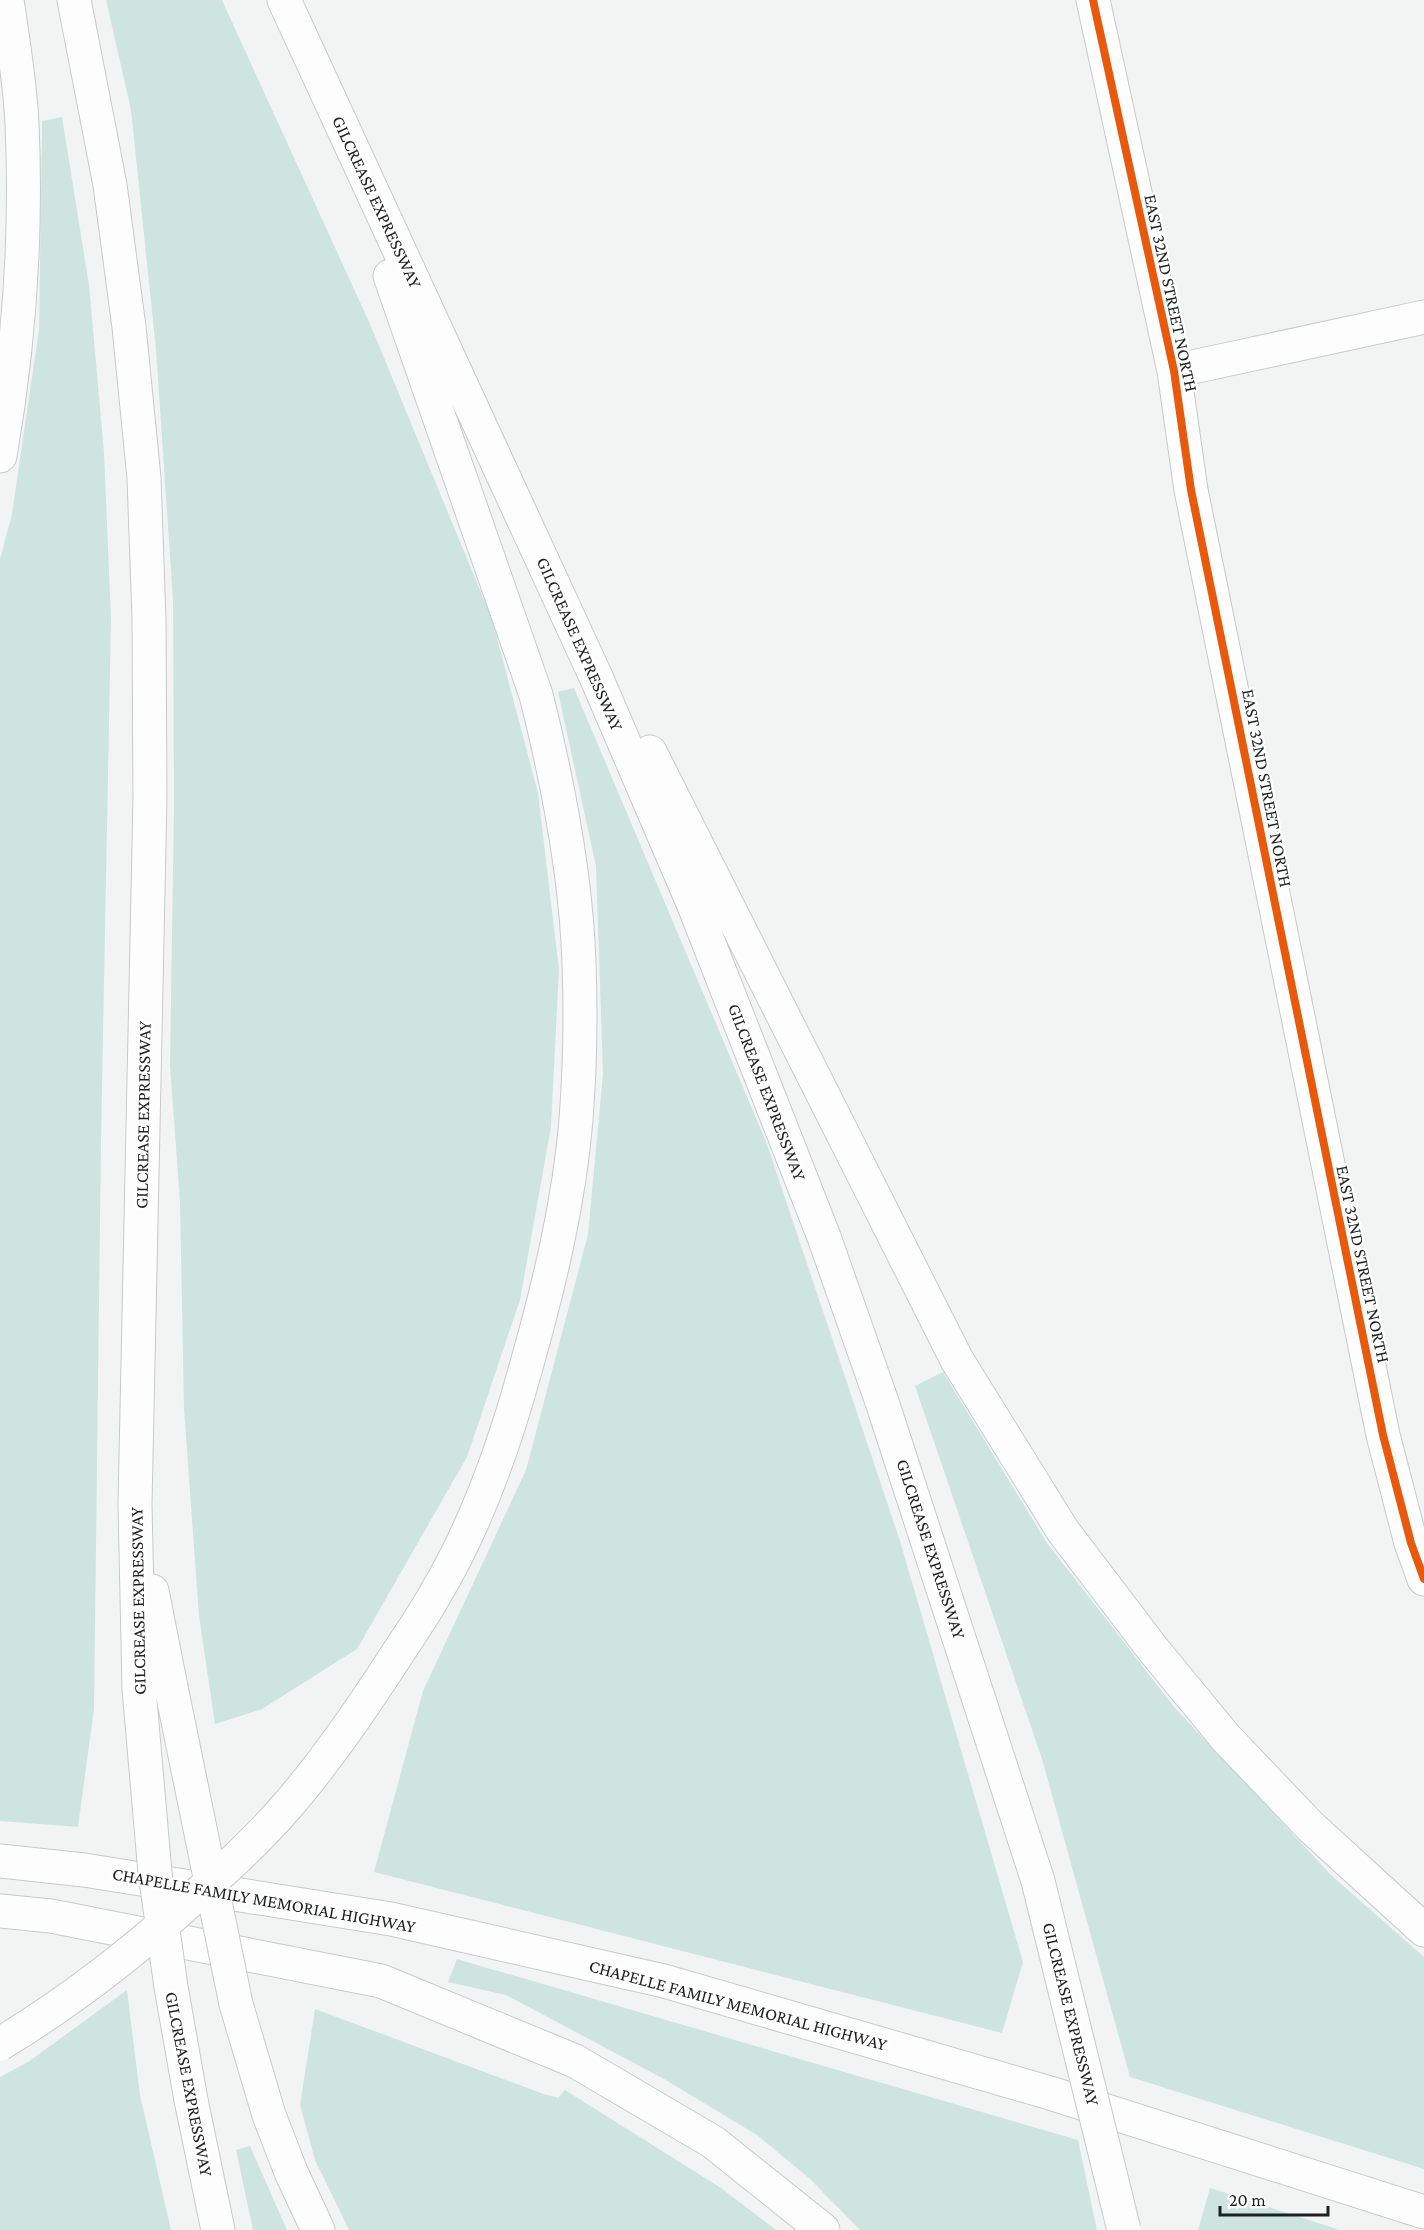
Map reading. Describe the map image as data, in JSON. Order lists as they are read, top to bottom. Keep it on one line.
{"streets":{"main road":["GILCREASE EXPRESSWAY","EAST 32ND STREET NORTH","CHAPELLE FAMILY MEMORIAL HIGHWAY"]},"scale_bar":"20 m"}
